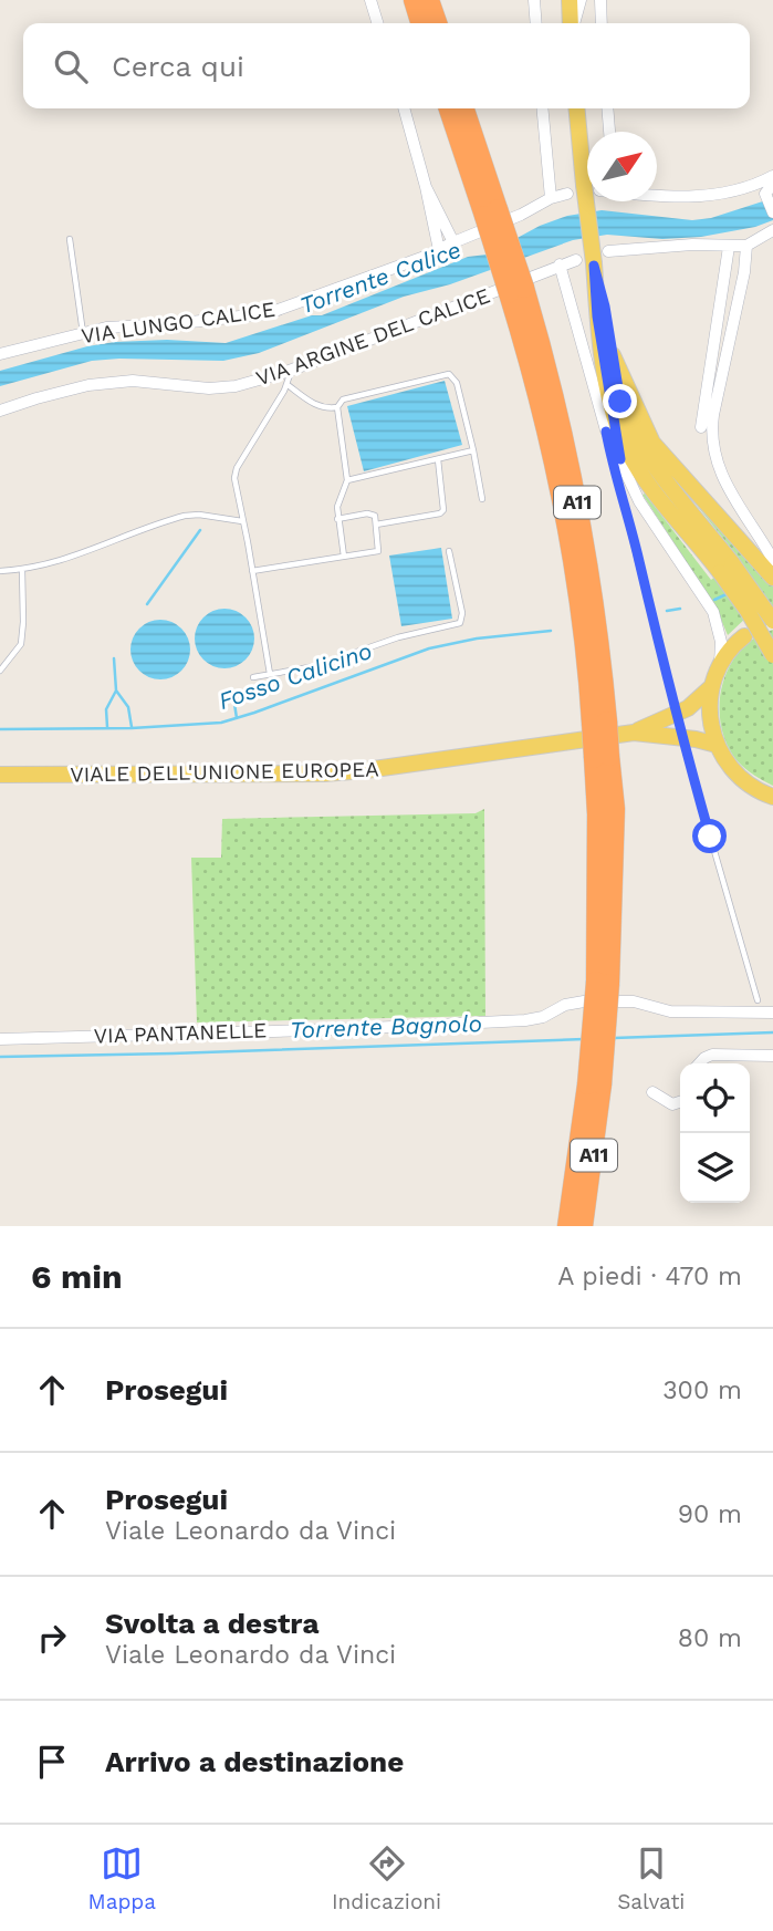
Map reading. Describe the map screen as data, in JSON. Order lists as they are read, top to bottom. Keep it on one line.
{"streets":{"highway":["A11"],"main road":["VIALE DELL'UNIONE EUROPEA"],"street":["VIA LUNGO CALICE","VIA ARGINE DEL CALICE","VIA PANTANELLE"]},"water":["Torrente Calice","Fosso Calicino","Torrente Bagnolo"],"north":"top right","page":{"search":"Cerca qui","heading":["6 min","A piedi · 470 m"],"list":[["Prosegui","300 m"],["Prosegui","Viale Leonardo da Vinci","90 m"],["Svolta a destra","Viale Leonardo da Vinci","80 m"],"Arrivo a destinazione"],"nav":["Mappa","Indicazioni","Salvati"]}}
